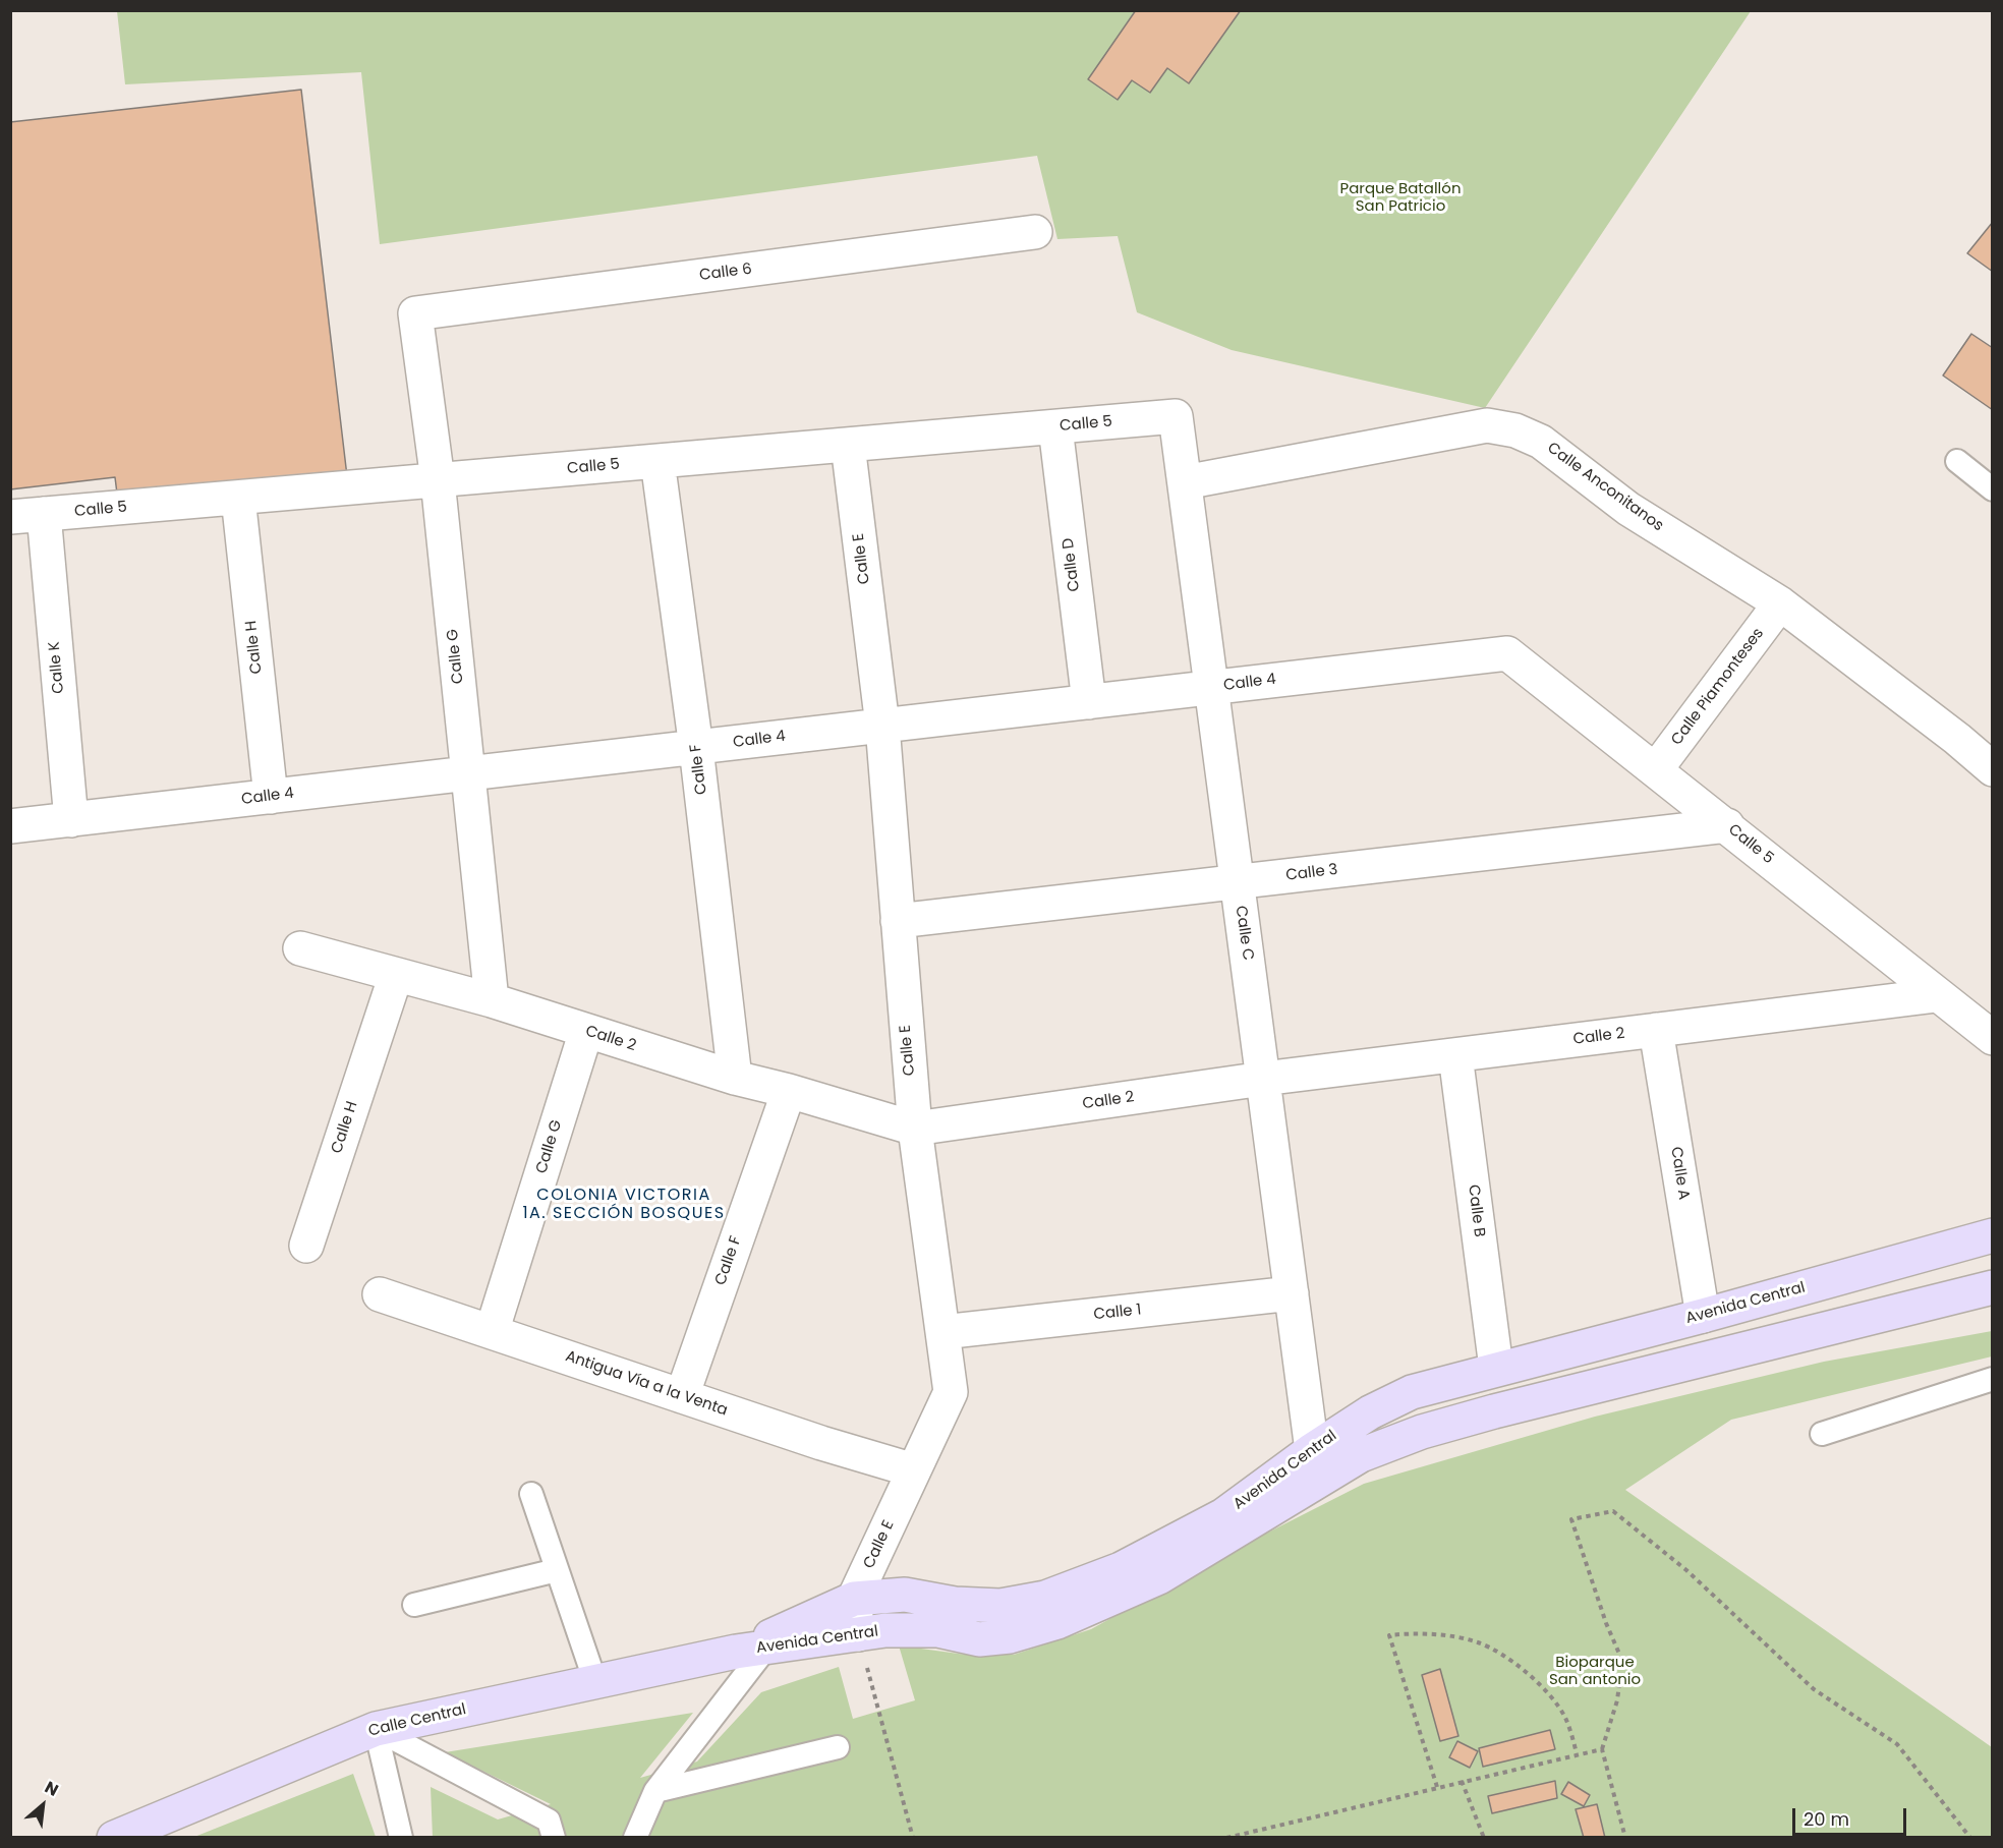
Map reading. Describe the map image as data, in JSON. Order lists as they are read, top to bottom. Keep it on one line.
{"streets":{"street":["Calle 6","Calle 5","Calle Anconitanos","Calle E","Calle D","Calle H","Calle G","Calle K","Calle 4","Calle Piamonteses","Calle F","Calle 3","Calle C","Calle 2","Calle A","Calle B","Avenida Central","Calle 1","Antigua Vía a la Venta","Calle Central"]},"crossings":[["Calle 6","Calle G"],["Calle 5","Calle E"],["Calle 5","Calle D"],["Calle 5","Calle H"],["Calle 5","Calle G"],["Calle 5","Calle K"],["Calle 5","Calle 4"],["Calle 5","Calle Piamonteses"],["Calle 5","Calle F"],["Calle 5","Calle 3"],["Calle 5","Calle C"],["Calle 5","Calle 2"],["Calle Anconitanos","Calle Piamonteses"],["Calle Anconitanos","Calle C"],["Calle E","Calle 4"],["Calle E","Calle 3"],["Calle E","Calle 2"],["Calle E","Avenida Central"],["Calle E","Calle 1"],["Calle E","Antigua Vía a la Venta"],["Calle D","Calle 4"],["Calle H","Calle 4"],["Calle H","Calle 2"],["Calle G","Calle 4"],["Calle G","Calle 2"],["Calle G","Antigua Vía a la Venta"],["Calle K","Calle 4"],["Calle 4","Calle F"],["Calle 4","Calle C"],["Calle F","Calle 2"],["Calle F","Antigua Vía a la Venta"],["Calle 3","Calle C"],["Calle C","Calle 2"],["Calle C","Avenida Central"],["Calle C","Calle 1"],["Calle 2","Calle A"],["Calle 2","Calle B"],["Calle A","Avenida Central"],["Calle B","Avenida Central"],["Avenida Central","Calle Central"]],"districts":["COLONIA VICTORIA 1A. SECCIÓN BOSQUES"],"parks":["Parque Batallón San Patricio","Bioparque San antonio"],"scale_bar":"20 m","north":"top right"}
